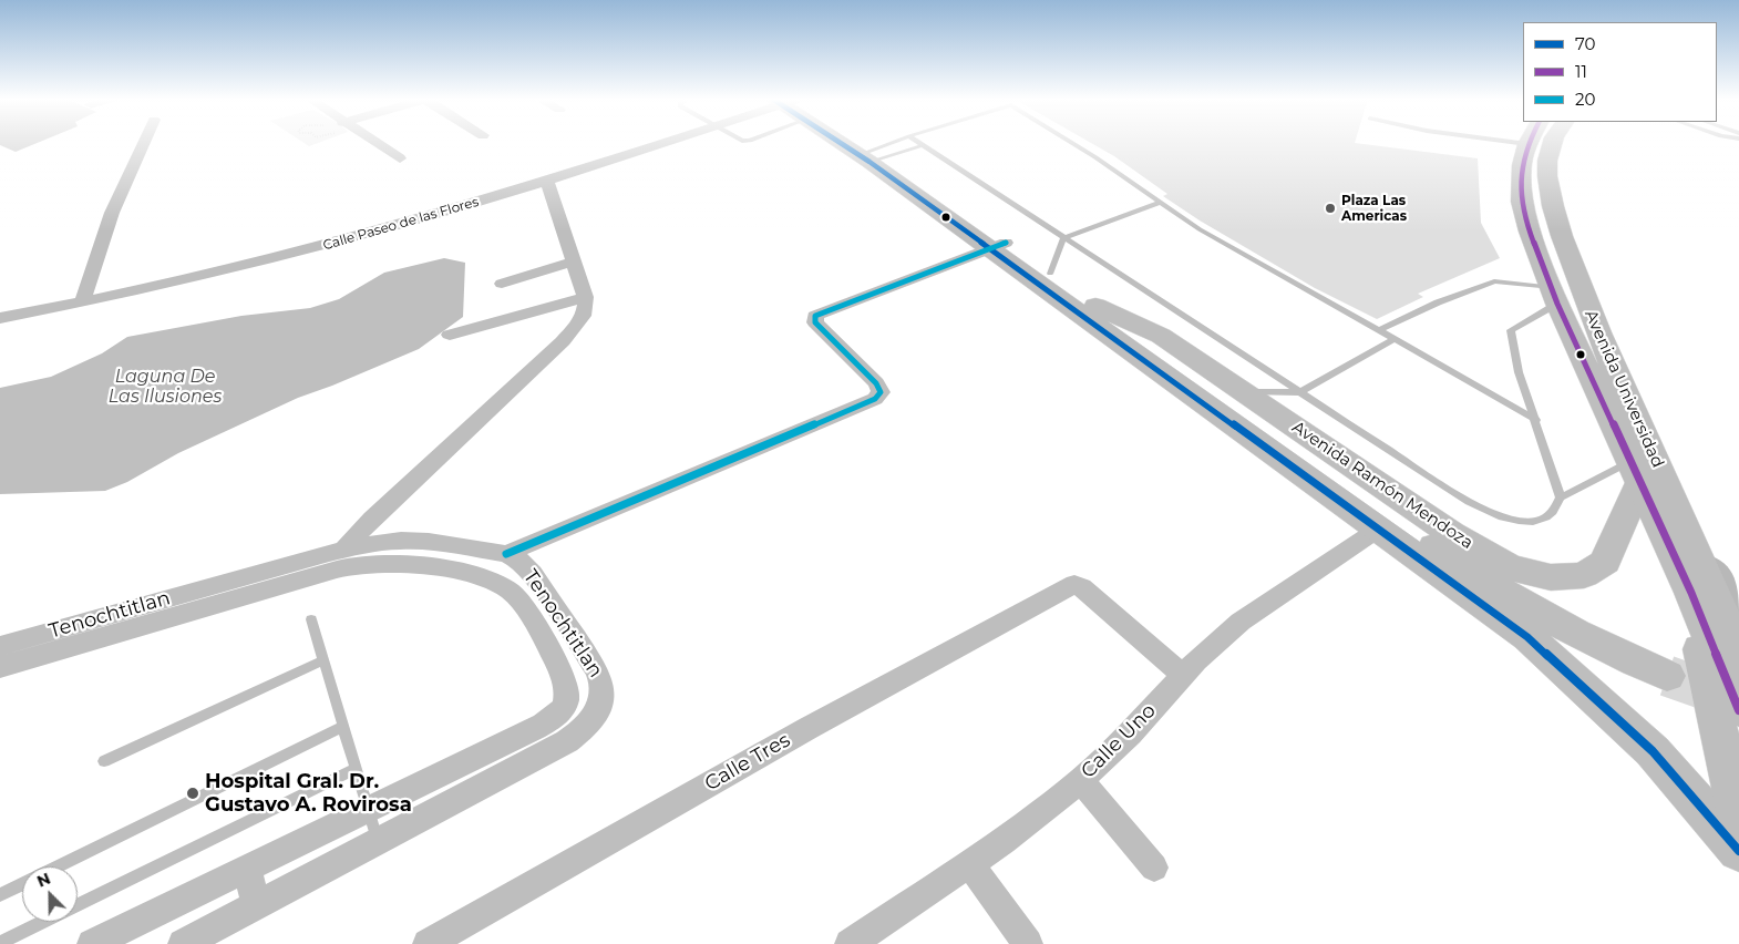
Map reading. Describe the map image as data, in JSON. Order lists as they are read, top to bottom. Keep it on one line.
{"streets":{"main road":["Avenida Universidad","Avenida Ramón Mendoza"],"street":["Calle Paseo de las Flores","Tenochtitlan","Calle Uno","Calle Tres"]},"crossings":[["Avenida Universidad","Avenida Ramón Mendoza"]],"water":["Laguna De Las Ilusiones"],"places":["Plaza Las Americas","Hospital Gral. Dr. Gustavo A. Rovirosa"],"lines":["transit line 70","transit line 11","transit line 20"],"legend":["70","11","20"],"north":"top left"}
